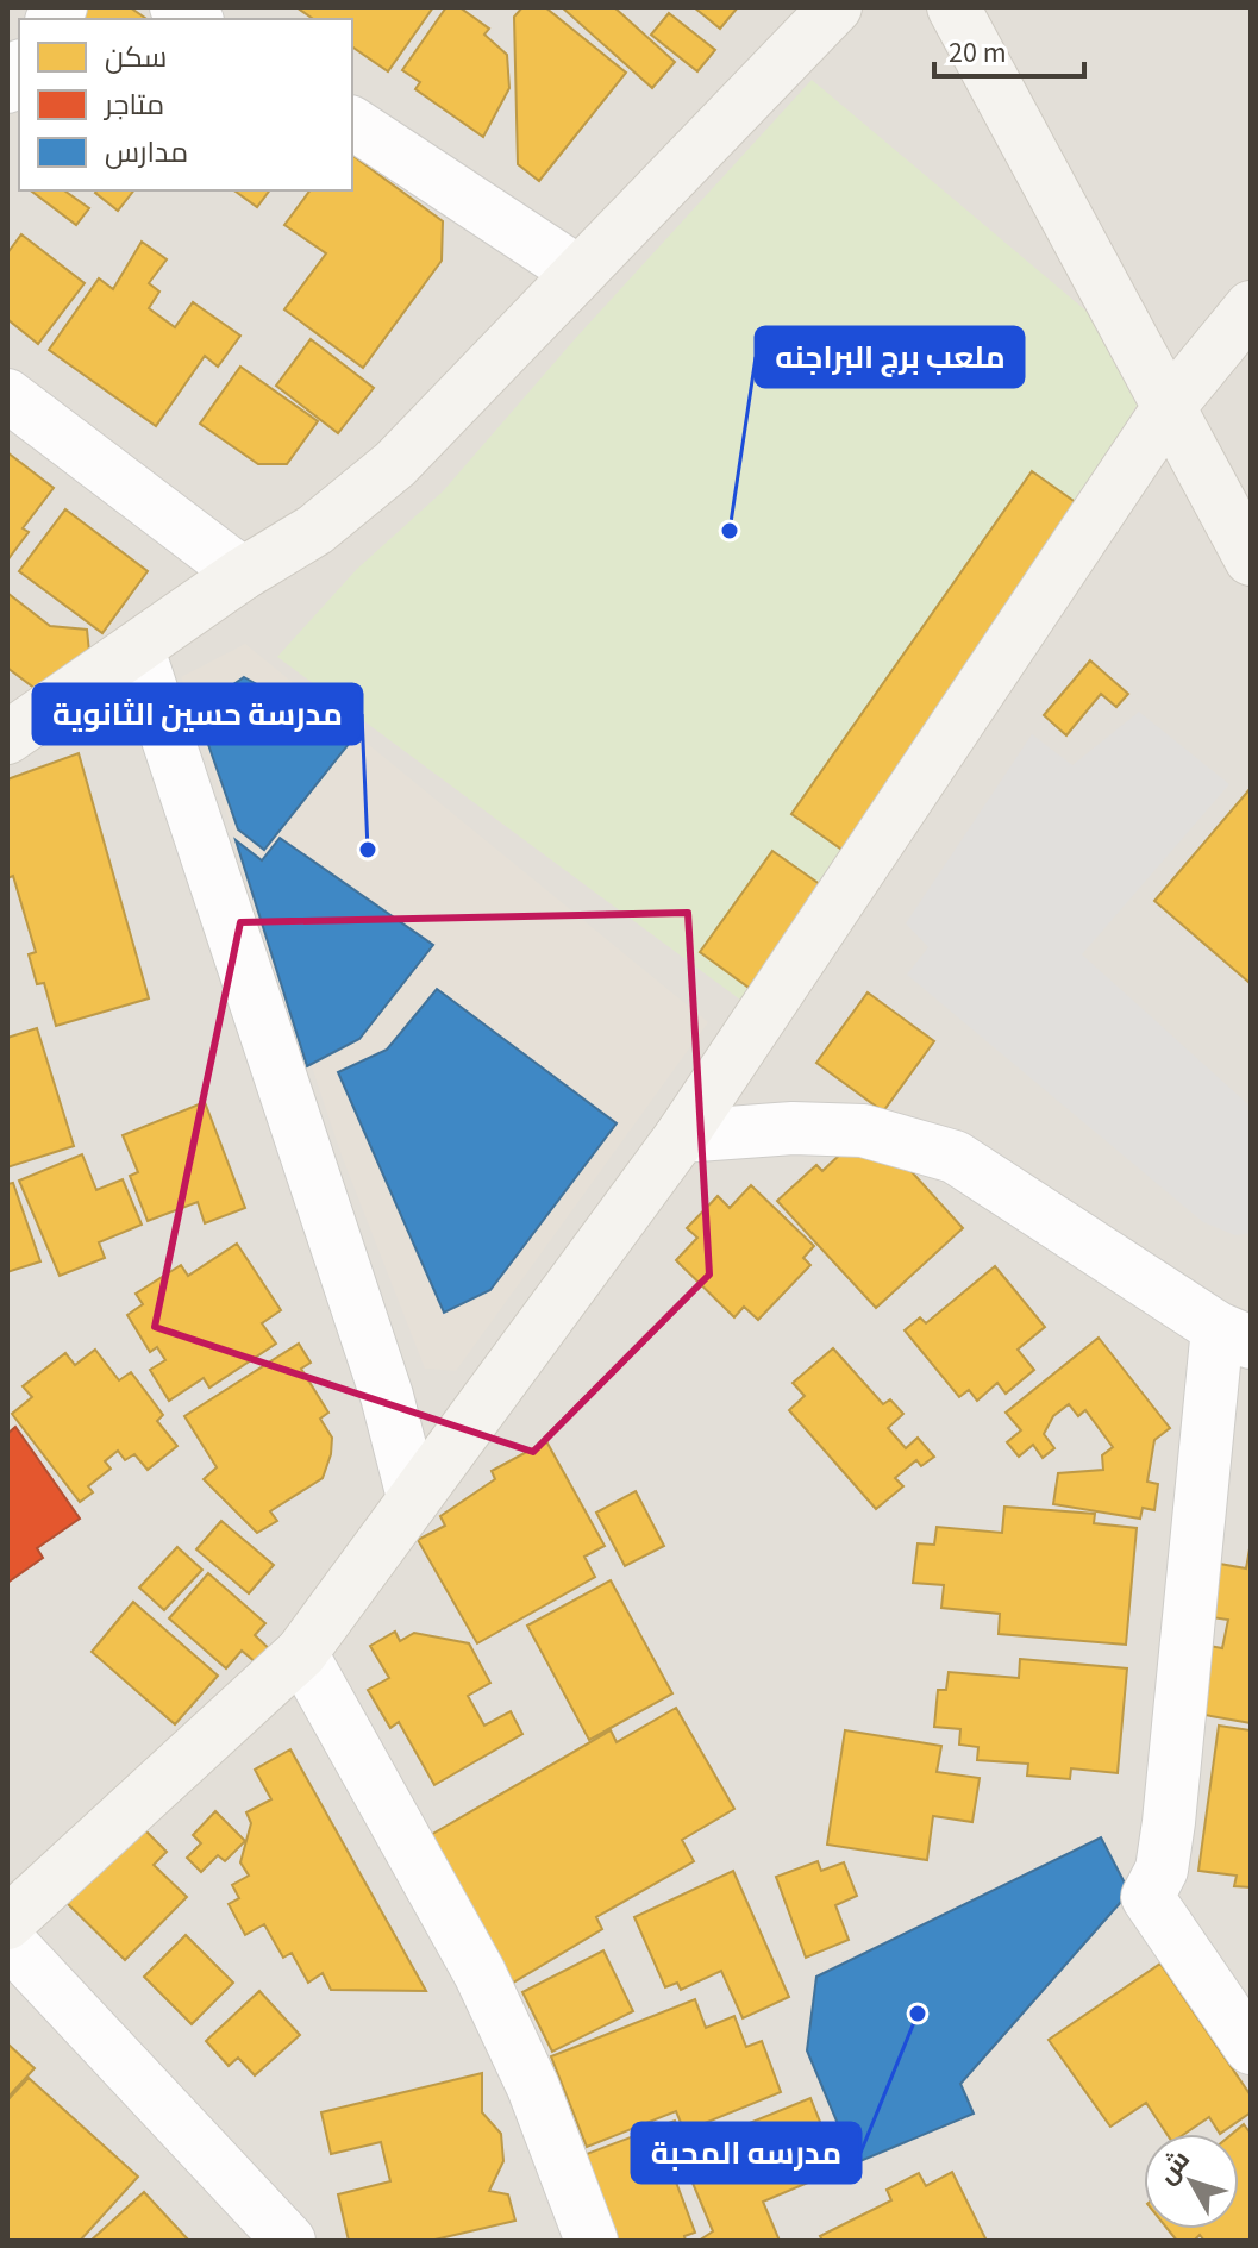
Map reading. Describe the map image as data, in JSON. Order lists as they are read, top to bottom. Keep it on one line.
{"places":["ملعب برج البراجنه","مدرسة حسين الثانوية","مدرسه المحبة"],"legend":["سكن","متاجر","مدارس"],"scale_bar":"20 m","north":"top left"}
